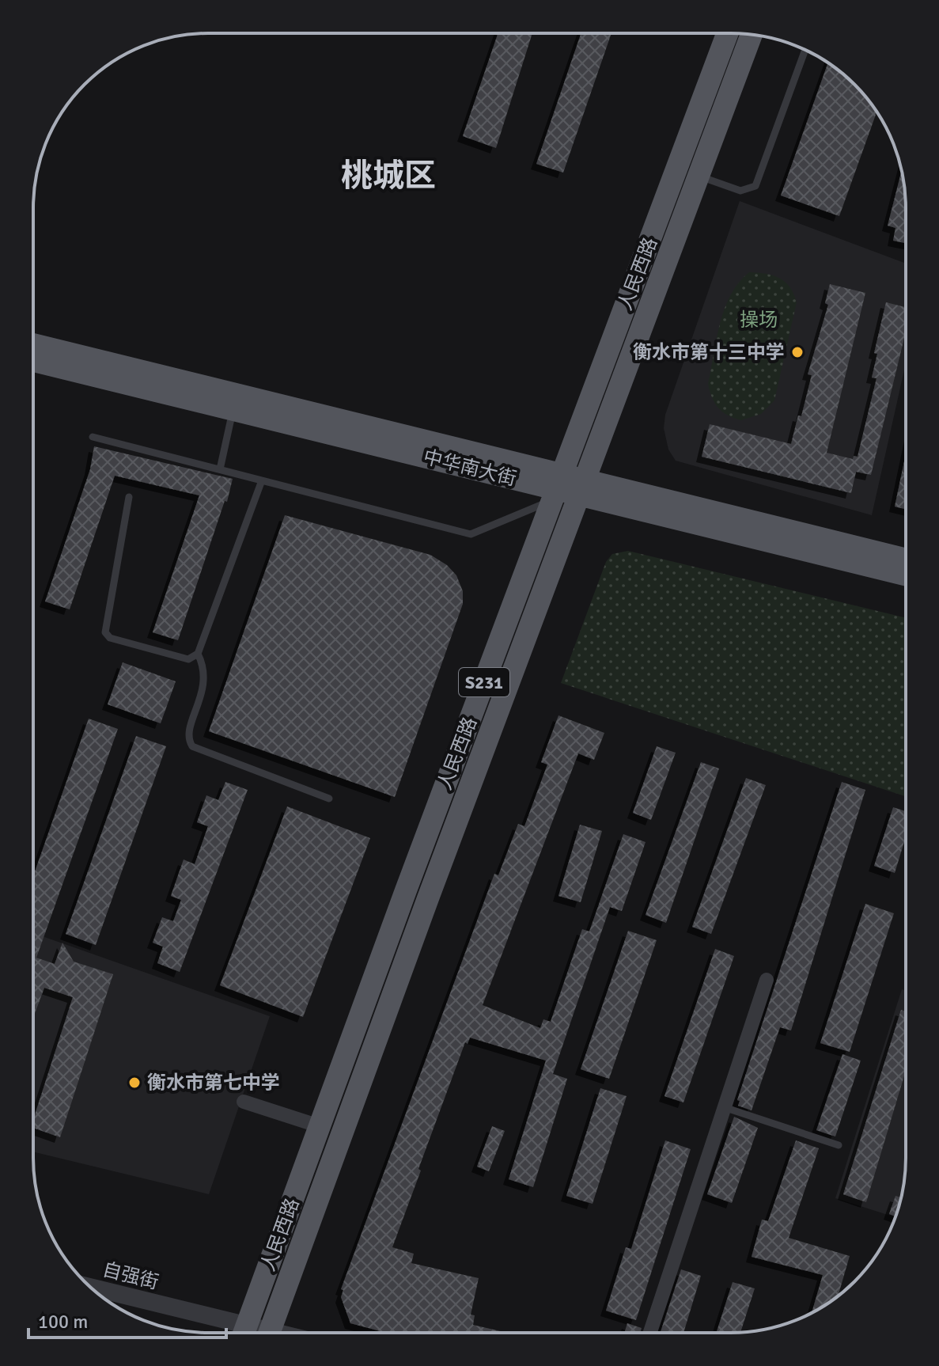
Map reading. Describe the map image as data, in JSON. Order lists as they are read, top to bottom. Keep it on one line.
{"streets":{"main road":["人民西路","中华南大街","S231"],"street":["自强街"]},"crossings":[["人民西路","中华南大街"]],"districts":["桃城区"],"parks":["操场"],"places":["衡水市第十三中学","衡水市第七中学"],"scale_bar":"100 m"}
